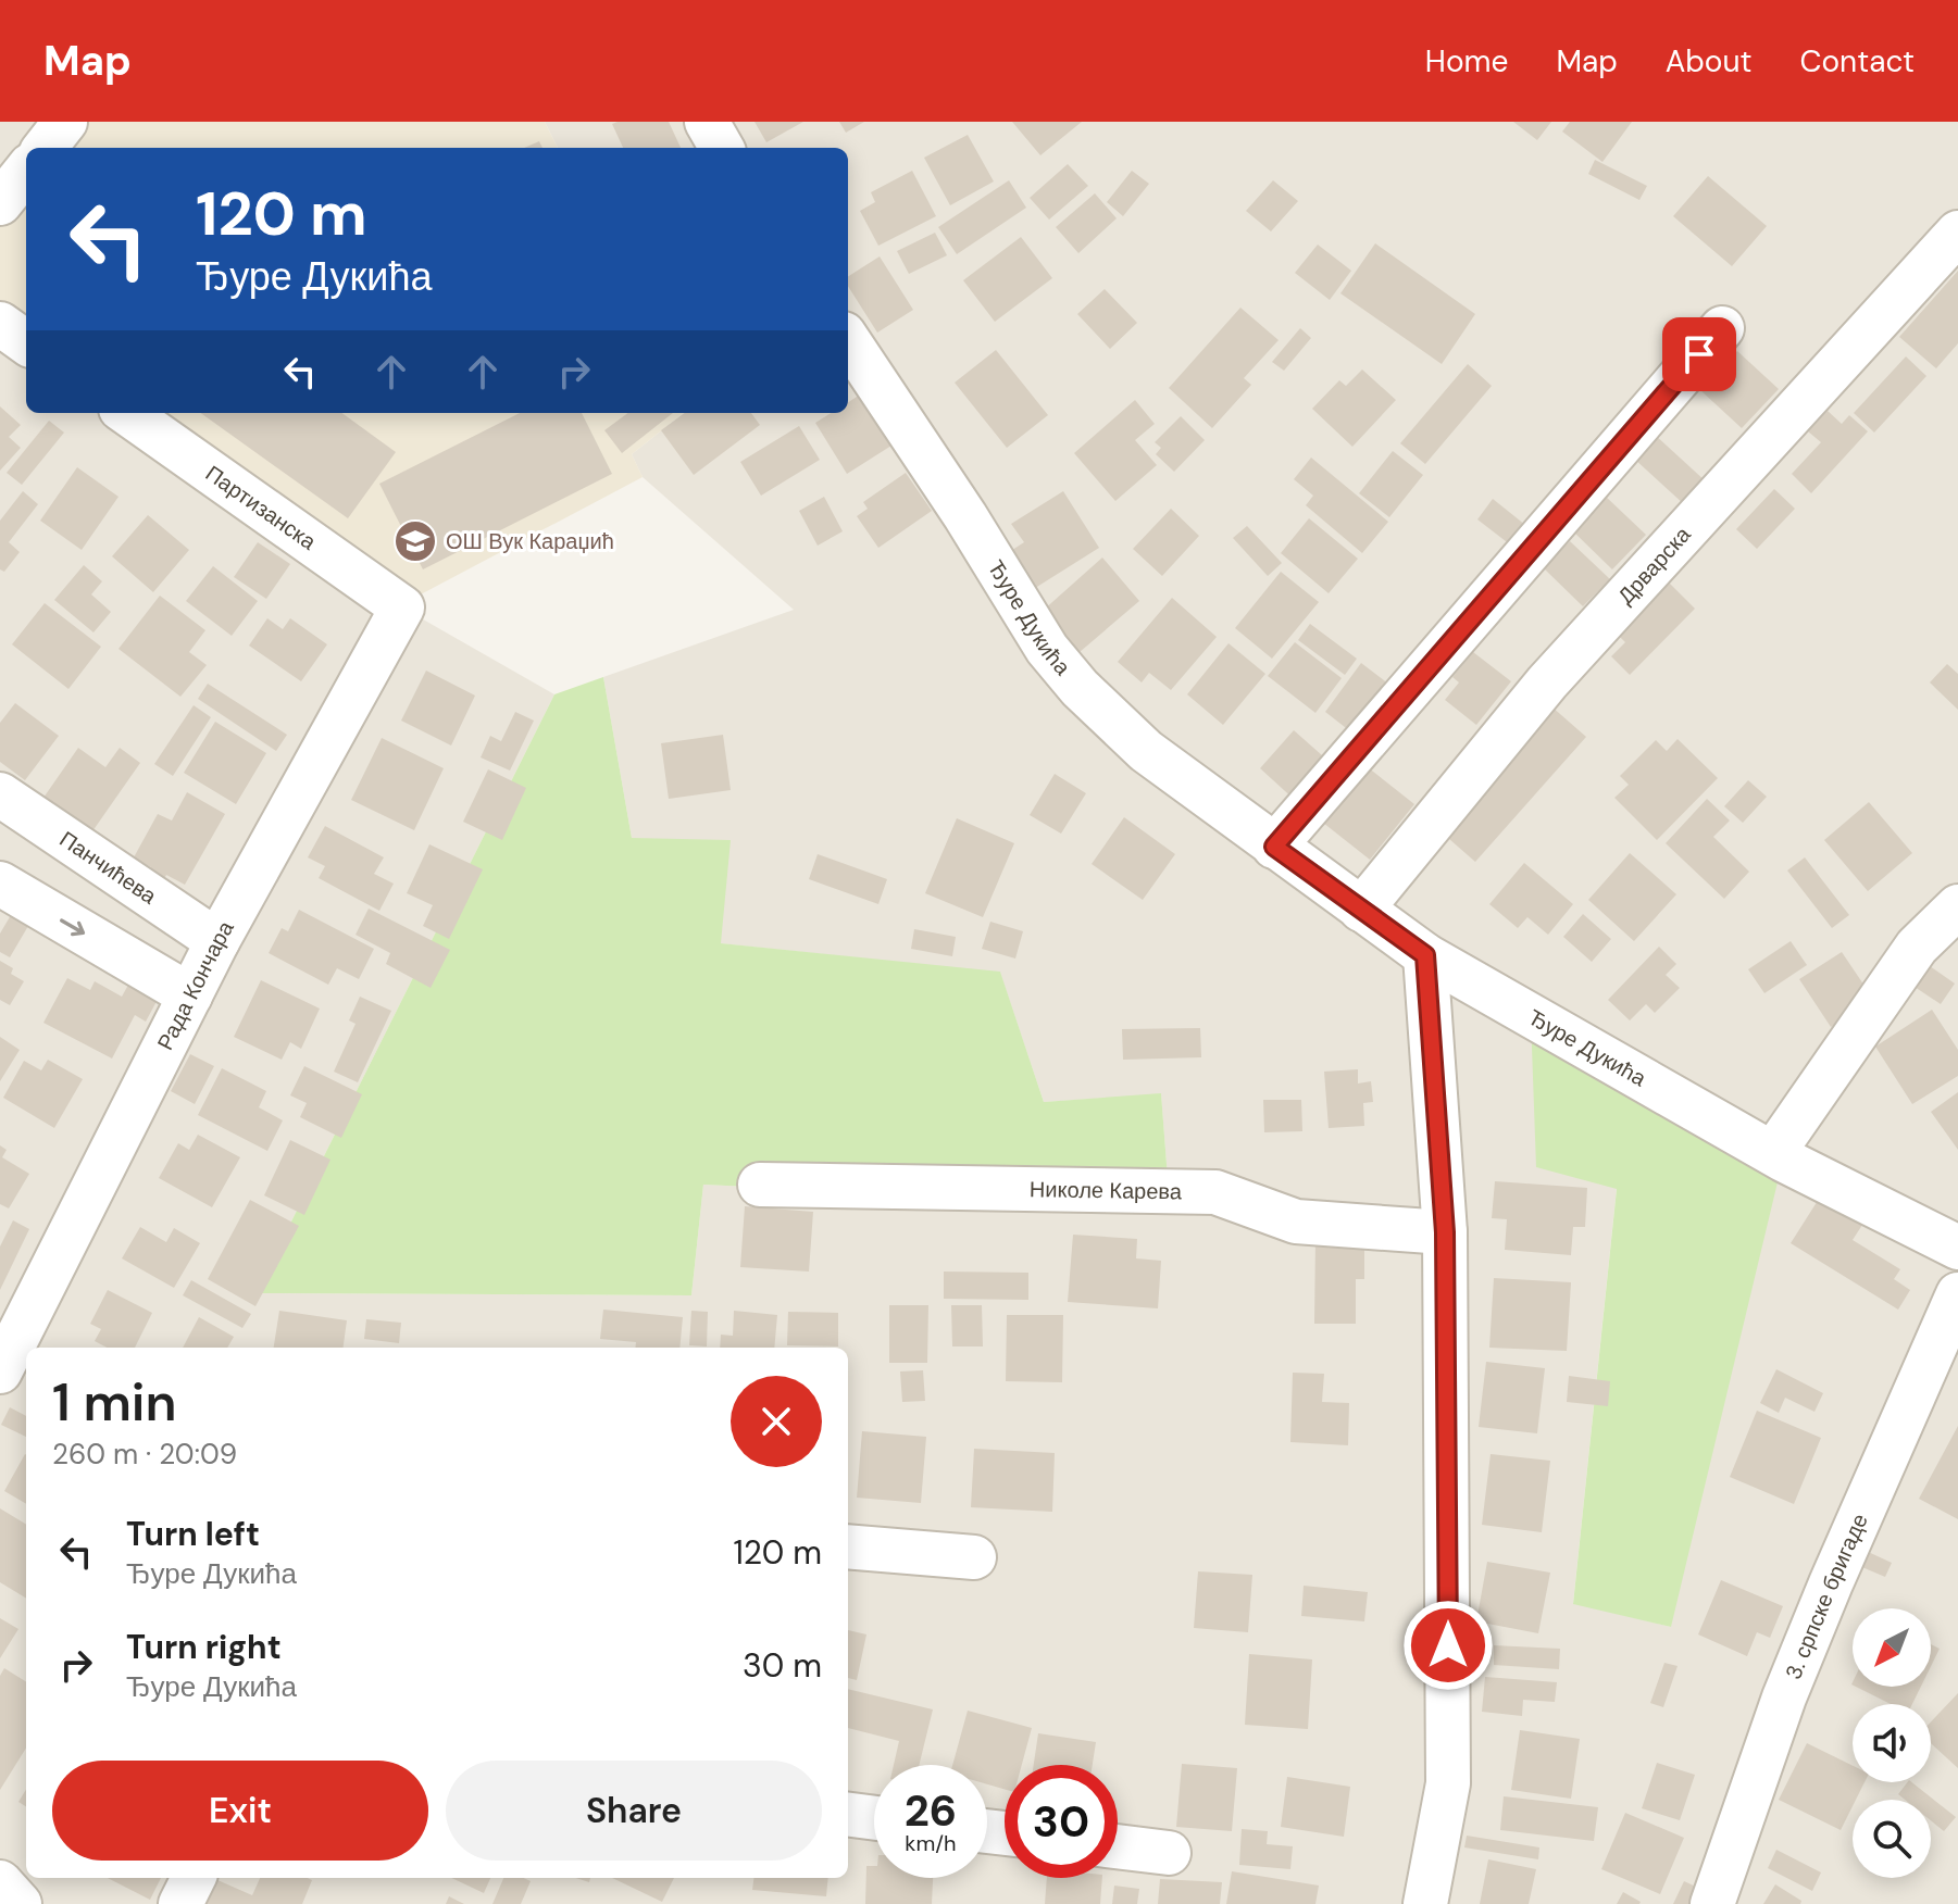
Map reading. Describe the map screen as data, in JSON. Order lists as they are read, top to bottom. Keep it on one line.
{"streets":{"street":["Партизанска","Дрварска","Ђуре Дукића","Панчићева","Рада Кончара","Николе Карева","3. српске бригаде"]},"crossings":[["Партизанска","Рада Кончара"],["Дрварска","Ђуре Дукића"],["Панчићева","Рада Кончара"]],"places":{"school or university":["ОШ Вук Караџић"]},"north":"bottom left","page":{"header":"Map","nav":["Home","Map","About","Contact"],"turn":["120 m","Ђуре Дукића"],"heading":["1 min","260 m · 20:09"],"list":[{"name":"Turn left","note":"Ђуре Дукића","value":"120 m"},{"name":"Turn right","note":"Ђуре Дукића","value":"30 m"}],"buttons":["Exit","Share"],"speed":"26 km/h","limit":"30"}}
